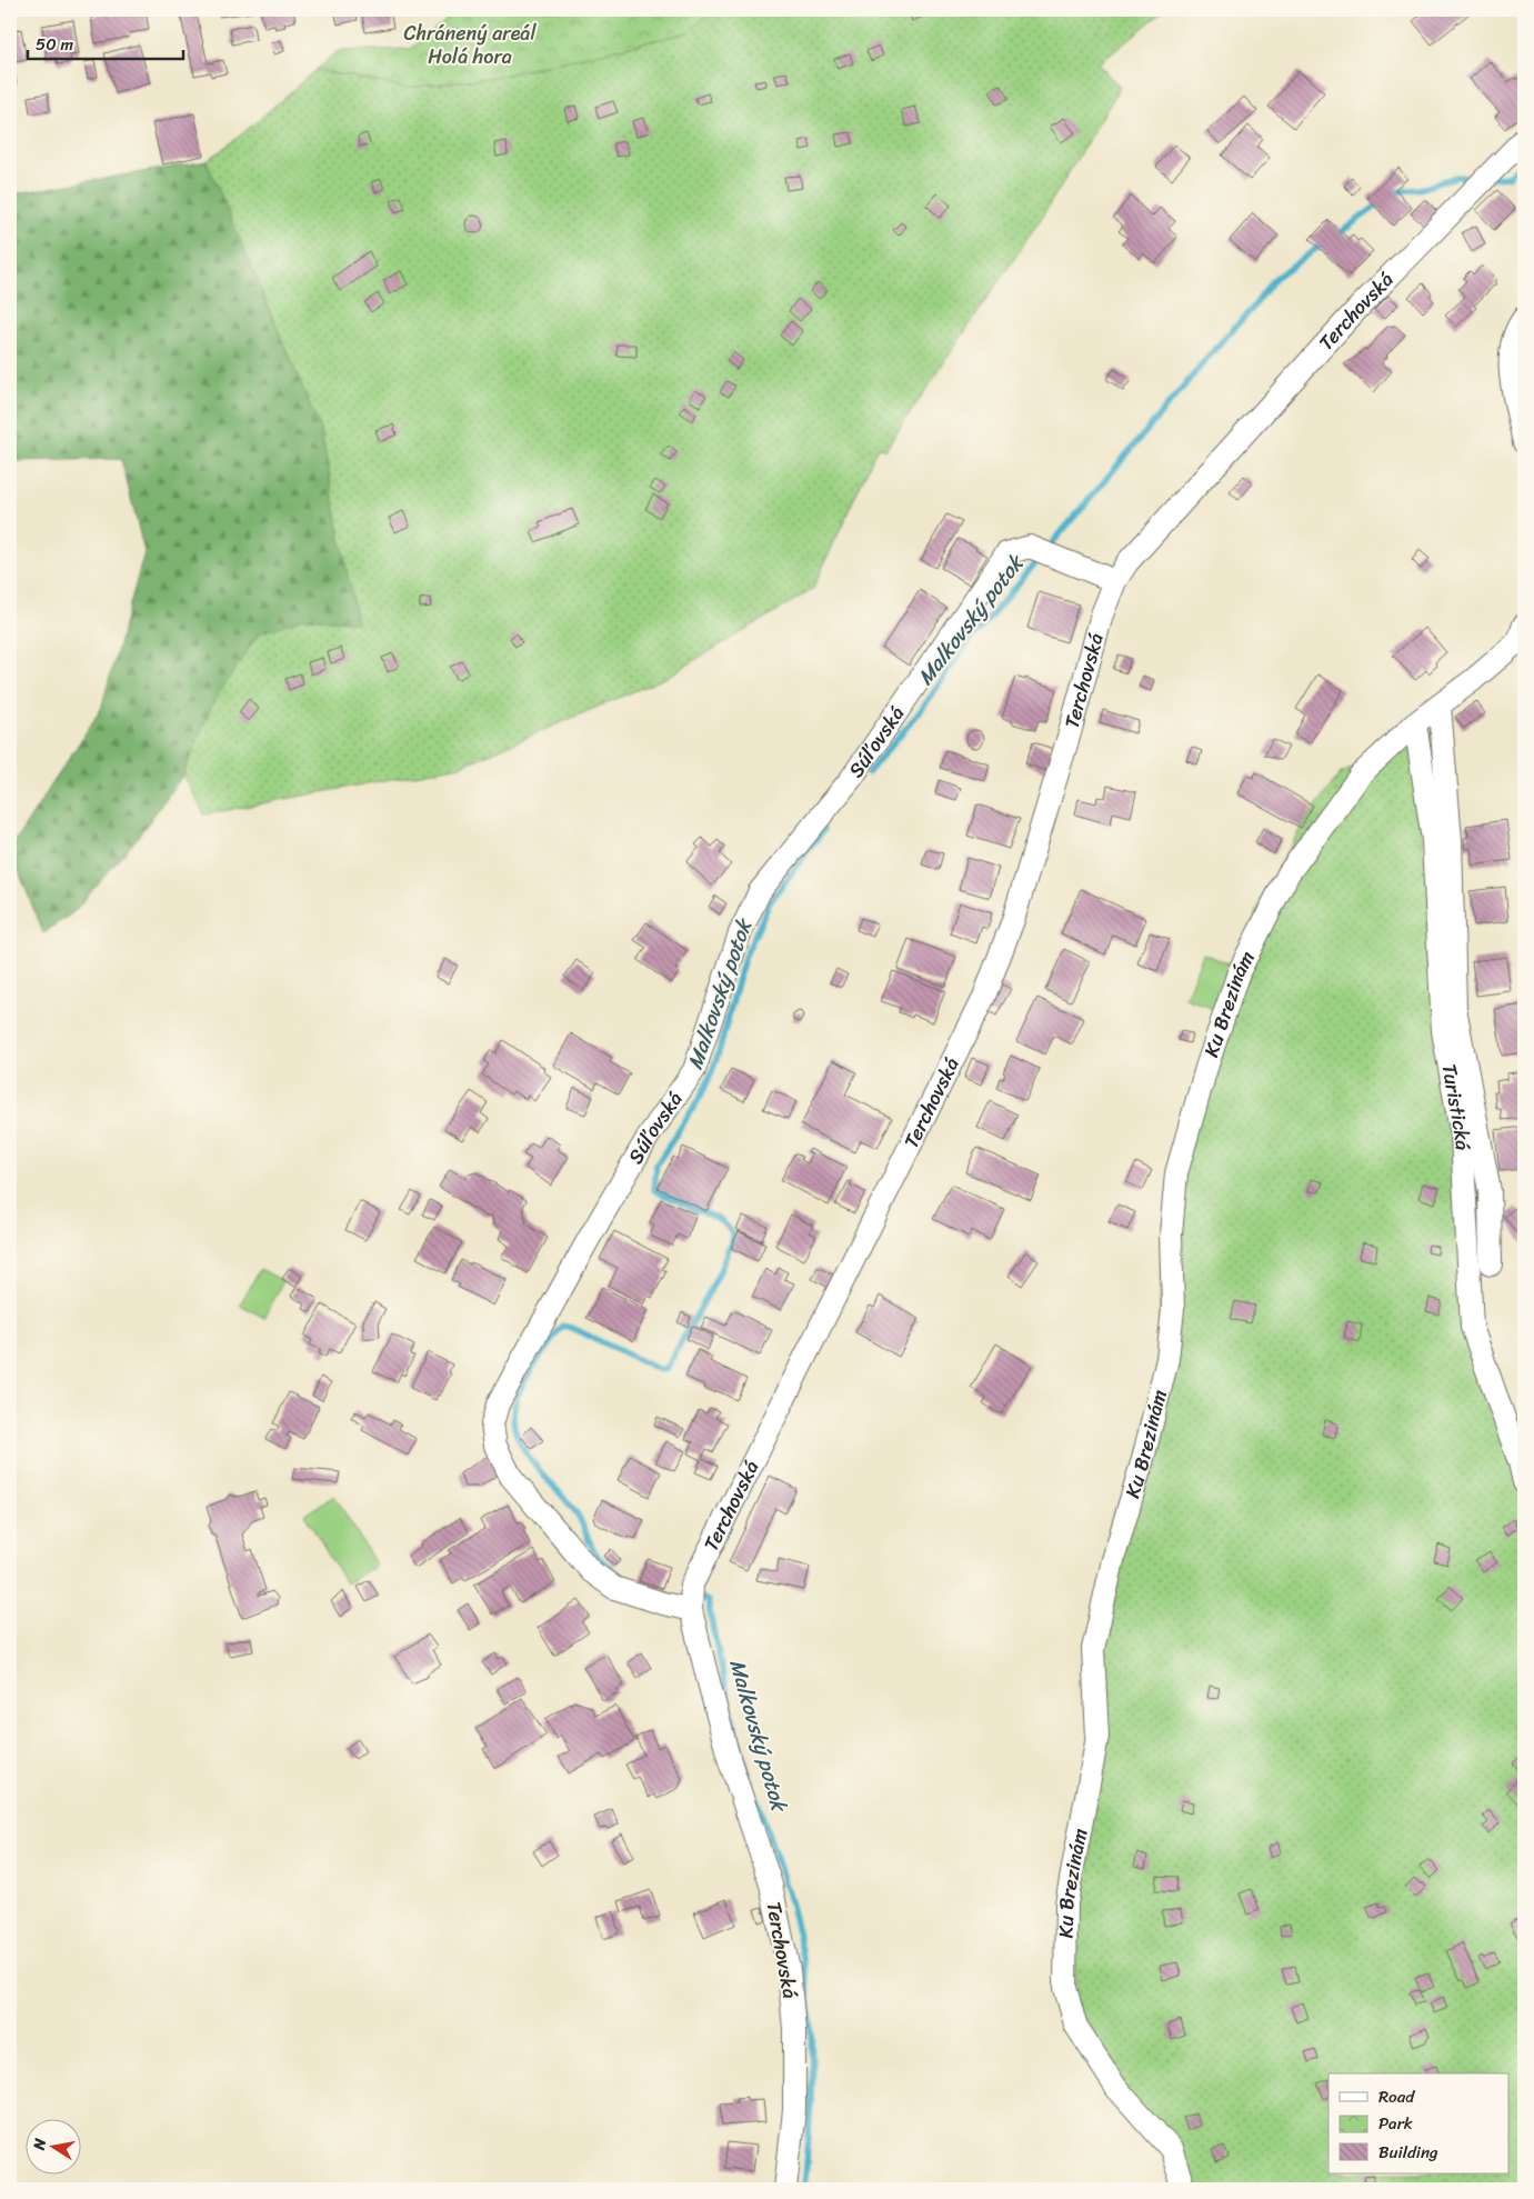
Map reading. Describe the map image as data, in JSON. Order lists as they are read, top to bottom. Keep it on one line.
{"streets":{"street":["Terchovská","Súľovská","Ku Brezinám","Turistická"]},"crossings":[["Terchovská","Súľovská"],["Ku Brezinám","Turistická"]],"water":["Malkovský potok"],"parks":["Chránený areál Holá hora"],"legend":["Road","Park","Building"],"scale_bar":"50 m","north":"left"}
